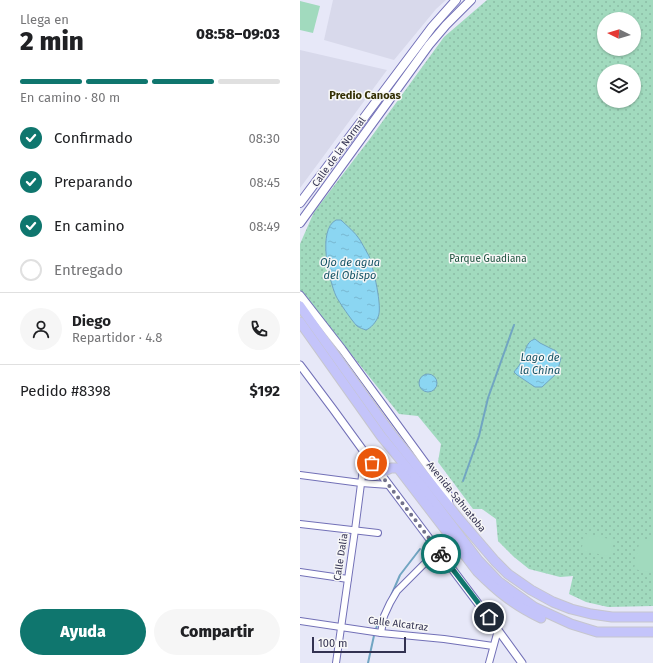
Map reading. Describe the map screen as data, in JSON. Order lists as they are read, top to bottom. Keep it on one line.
{"streets":{"main road":["Calle de la Normal","Avenida Sahuatoba"],"street":["Calle Dalia","Calle Alcatraz"]},"crossings":[["Calle Dalia","Calle Alcatraz"]],"districts":["Predio Canoas"],"water":["Ojo de agua del Obispo","Lago de la China"],"parks":["Parque Guadiana"],"scale_bar":"100 m","north":"left","page":{"heading":["2 min","Llega en","08:58–09:03"],"panel":["Diego","Repartidor · 4.8","Pedido #8398","$192"],"bar":"En camino · 80 m","list":[["Confirmado","08:30"],["Preparando","08:45"],["En camino","08:49"],"Entregado"],"buttons":["Ayuda","Compartir"],"scale":"100 m"}}
